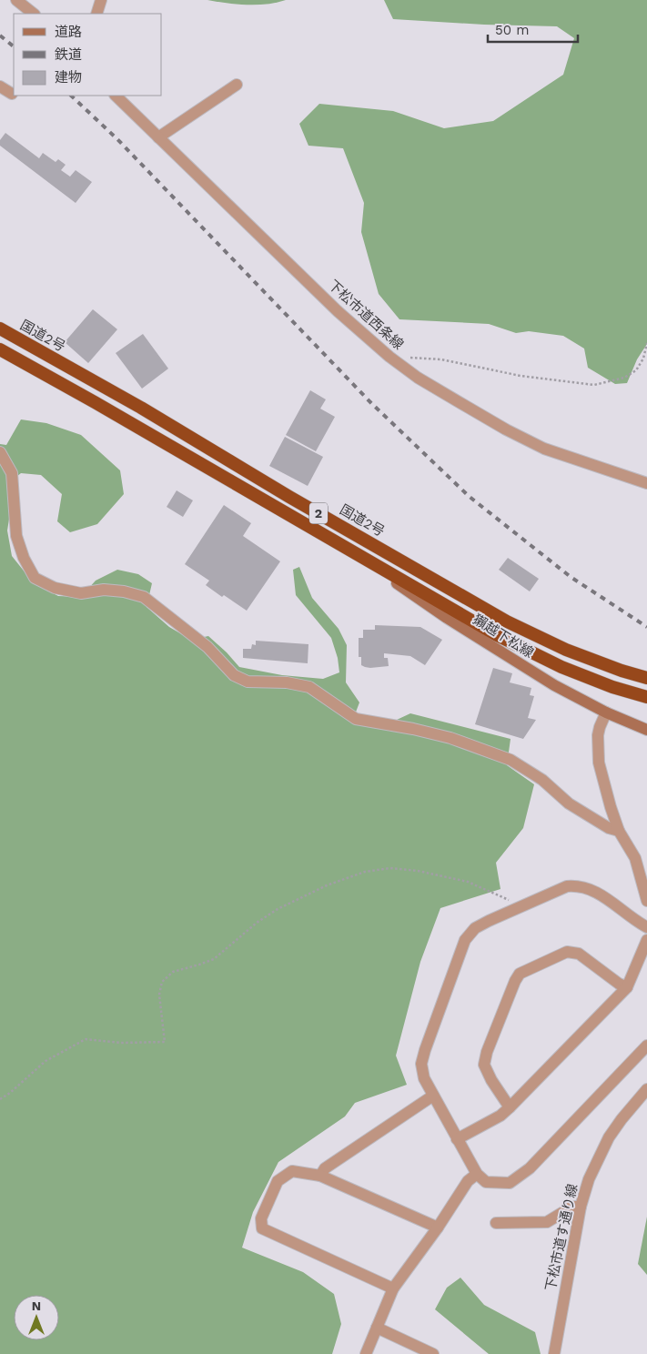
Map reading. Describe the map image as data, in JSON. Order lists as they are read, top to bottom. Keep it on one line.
{"streets":{"highway":["国道2号","2"],"main road":["獺越下松線"],"street":["下松市道西条線","下松市道す通り線"]},"crossings":[["2","獺越下松線"]],"legend":["道路","鉄道","建物"],"scale_bar":"50 m","north":"top"}
